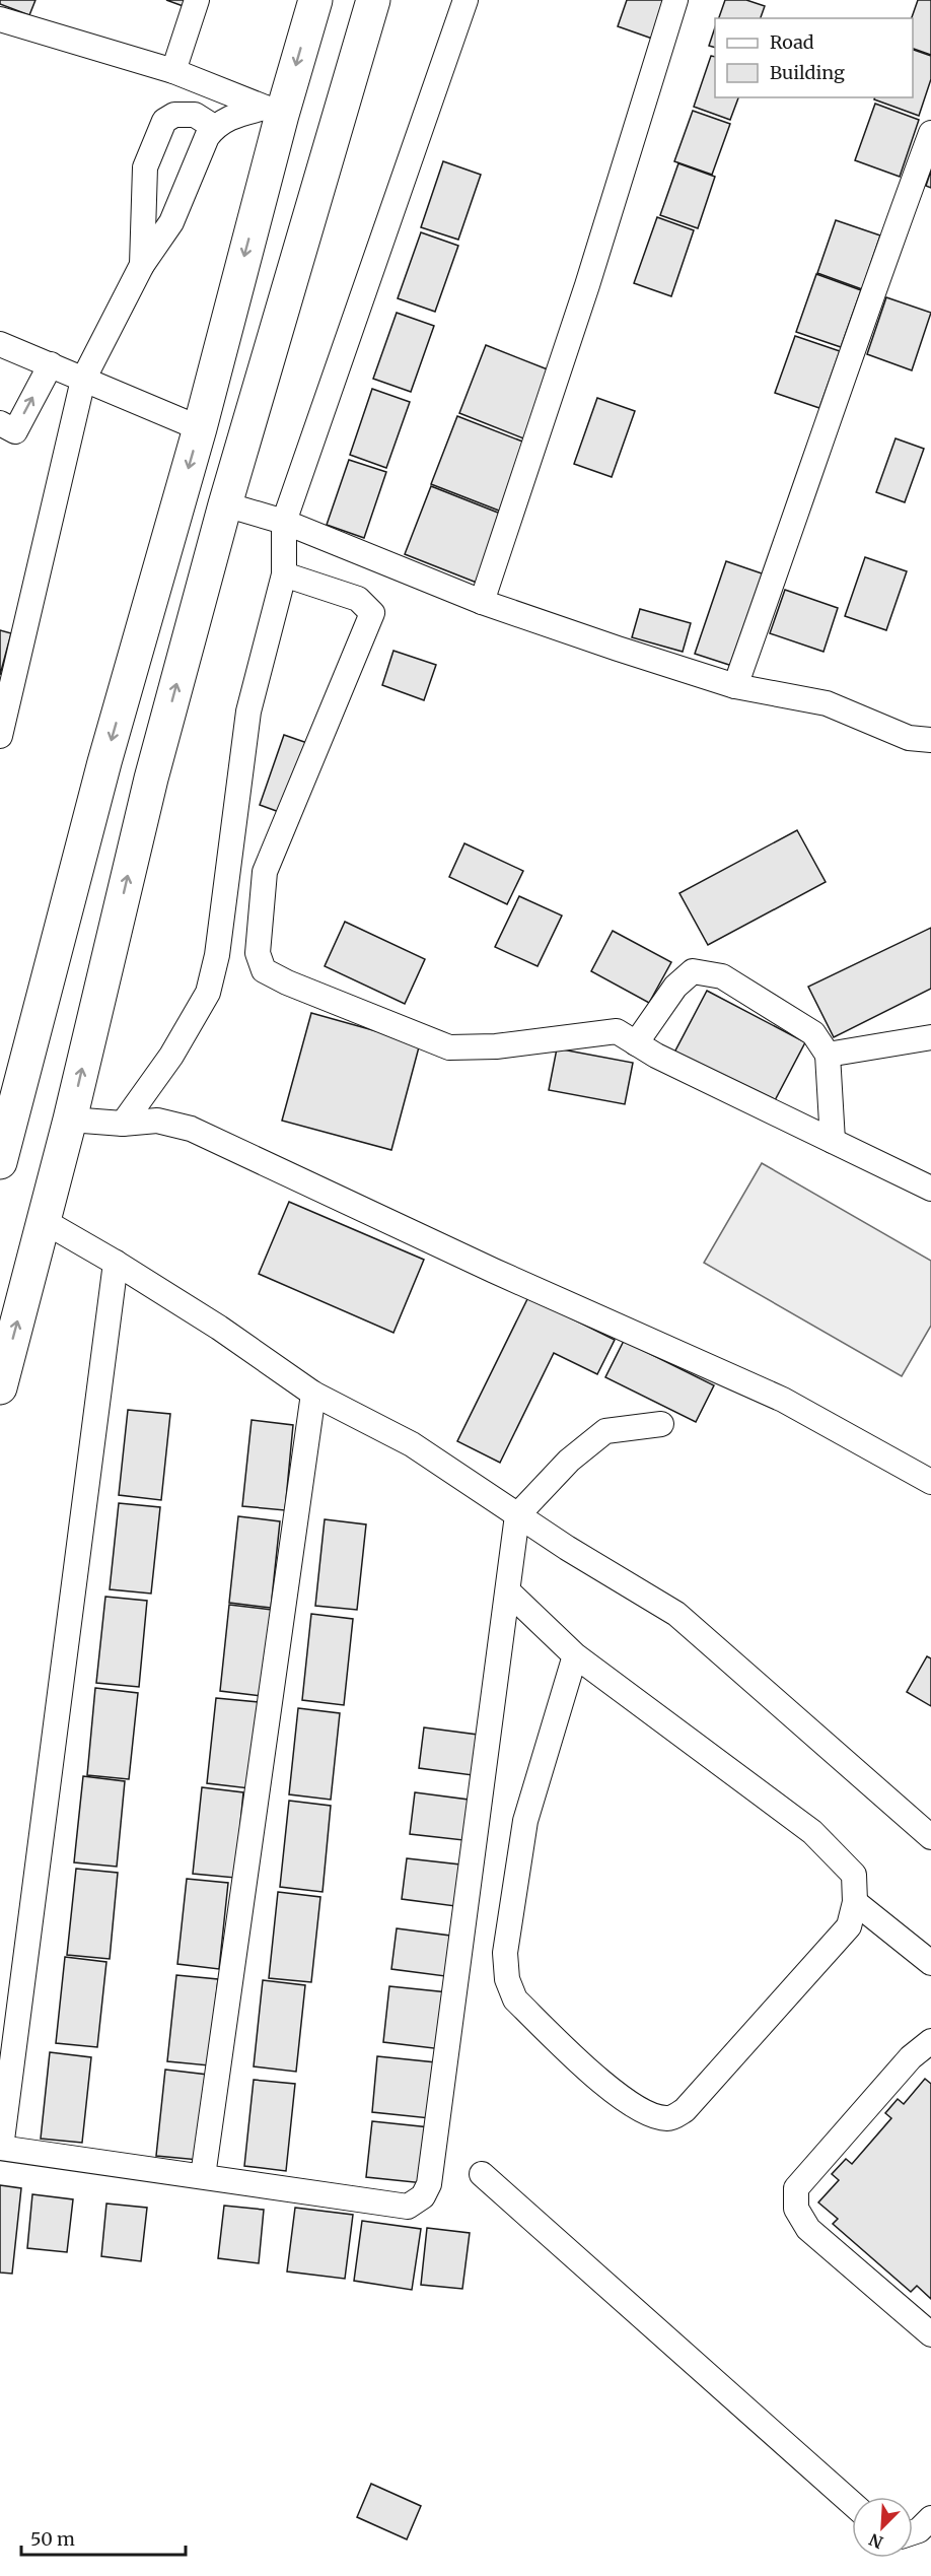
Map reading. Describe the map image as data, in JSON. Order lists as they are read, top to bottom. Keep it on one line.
{"legend":["Road","Building"],"scale_bar":"50 m","north":"bottom left"}
